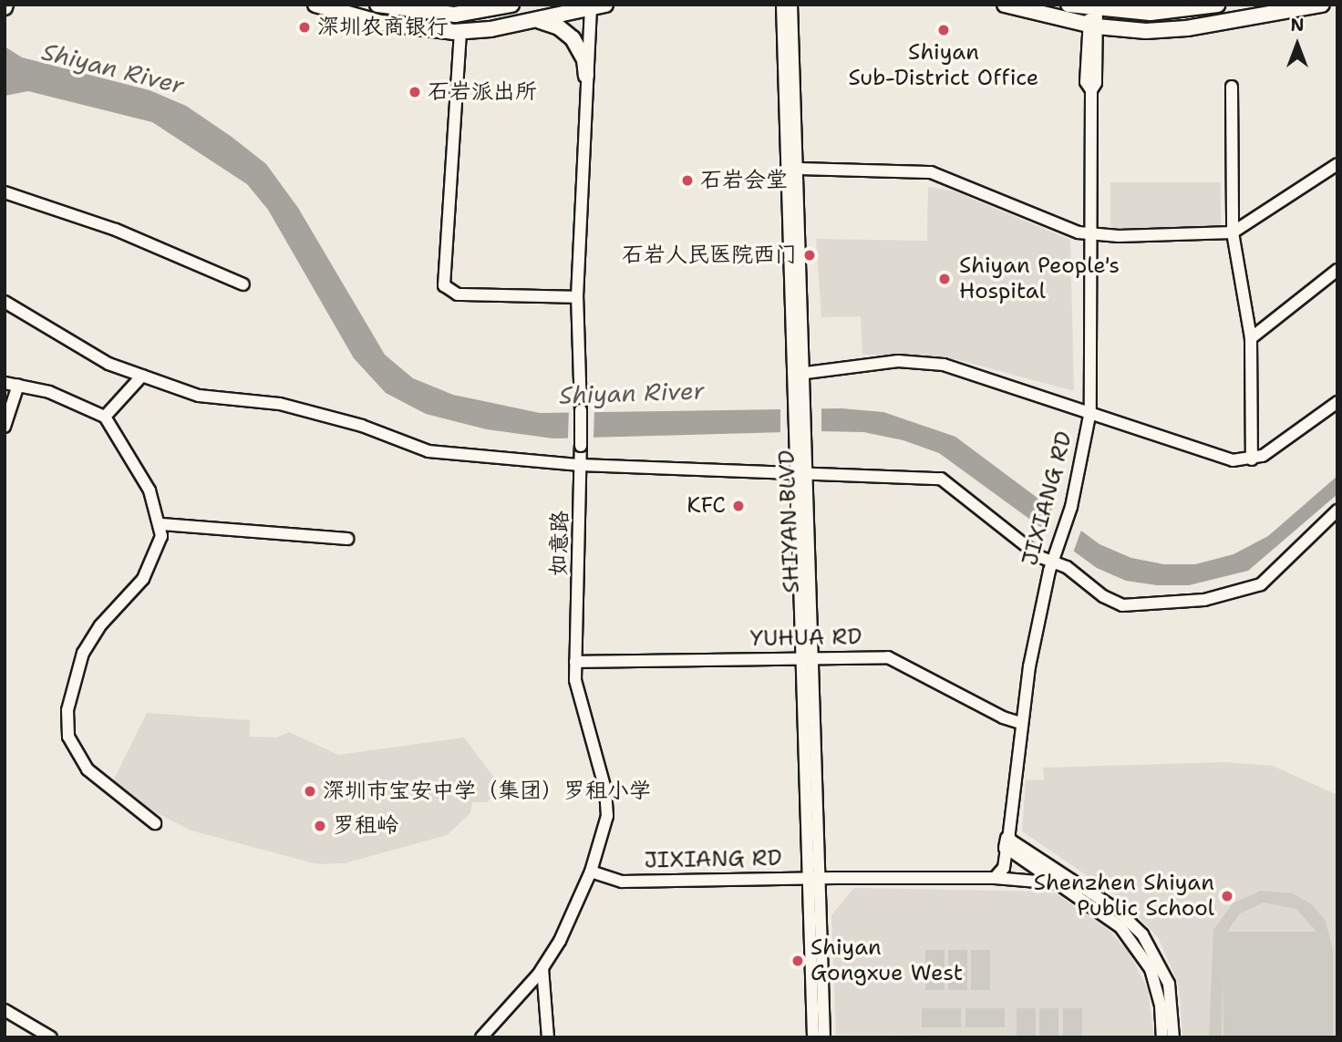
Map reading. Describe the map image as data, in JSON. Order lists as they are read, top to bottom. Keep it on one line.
{"streets":{"street":["JIXIANG RD","SHIYAN BLVD","如意路","YUHUA RD"]},"crossings":[["JIXIANG RD","SHIYAN BLVD"],["JIXIANG RD","如意路"],["JIXIANG RD","YUHUA RD"],["SHIYAN BLVD","YUHUA RD"],["如意路","YUHUA RD"]],"water":["Shiyan River"],"places":["深圳农商银行","Shiyan Sub-District Office","石岩派出所","石岩会堂","石岩人民医院西门","Shiyan People's Hospital","KFC","深圳市宝安中学（集团）罗租小学","罗租岭","Shenzhen Shiyan Public School","Shiyan Gongxue West"],"north":"top"}
